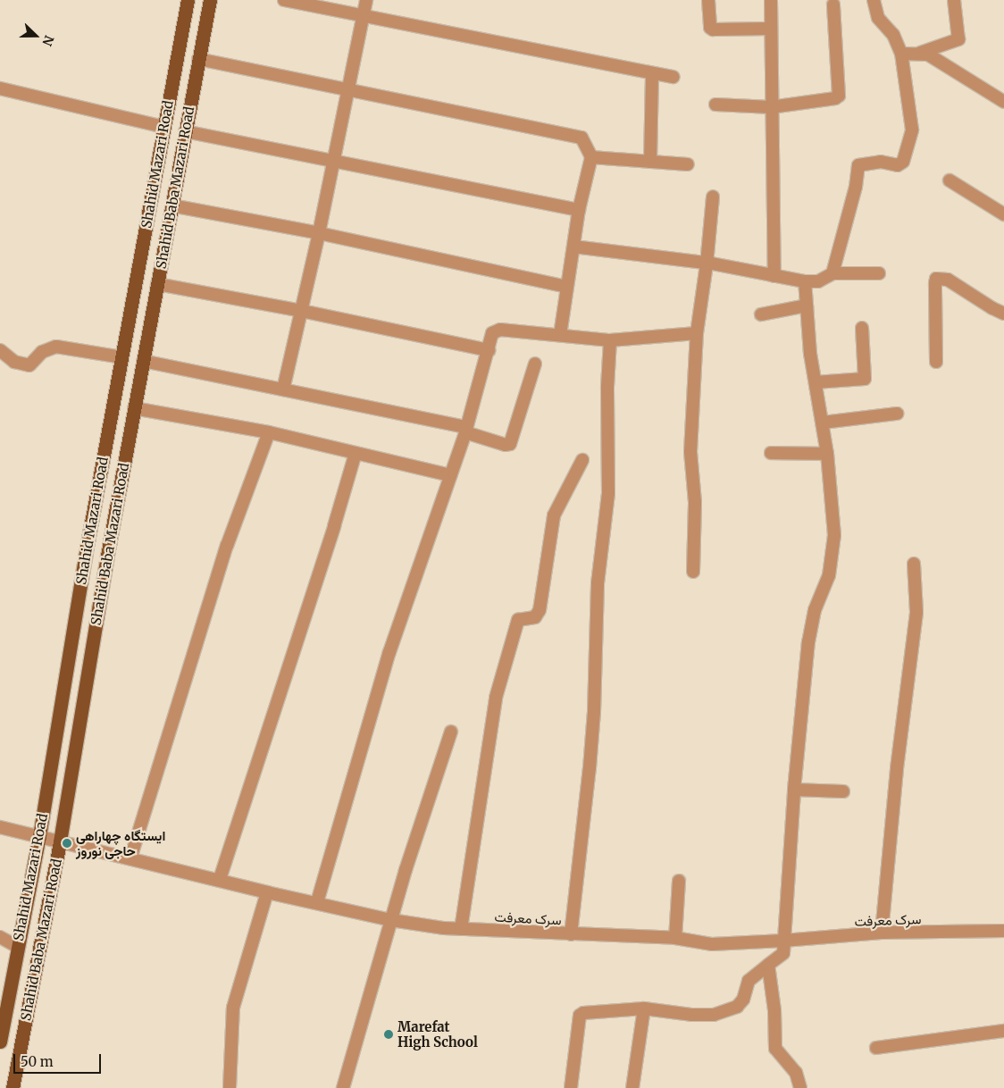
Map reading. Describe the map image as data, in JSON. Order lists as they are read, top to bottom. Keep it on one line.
{"streets":{"main road":["Shahid Mazari Road","Shahid Baba Mazari Road"],"street":["سرک معرفت"]},"crossings":[["Shahid Mazari Road","سرک معرفت"],["Shahid Baba Mazari Road","سرک معرفت"]],"places":["ایستگاه چهاراهی حاجی نوروز","Marefat High School"],"scale_bar":"50 m","north":"right"}
